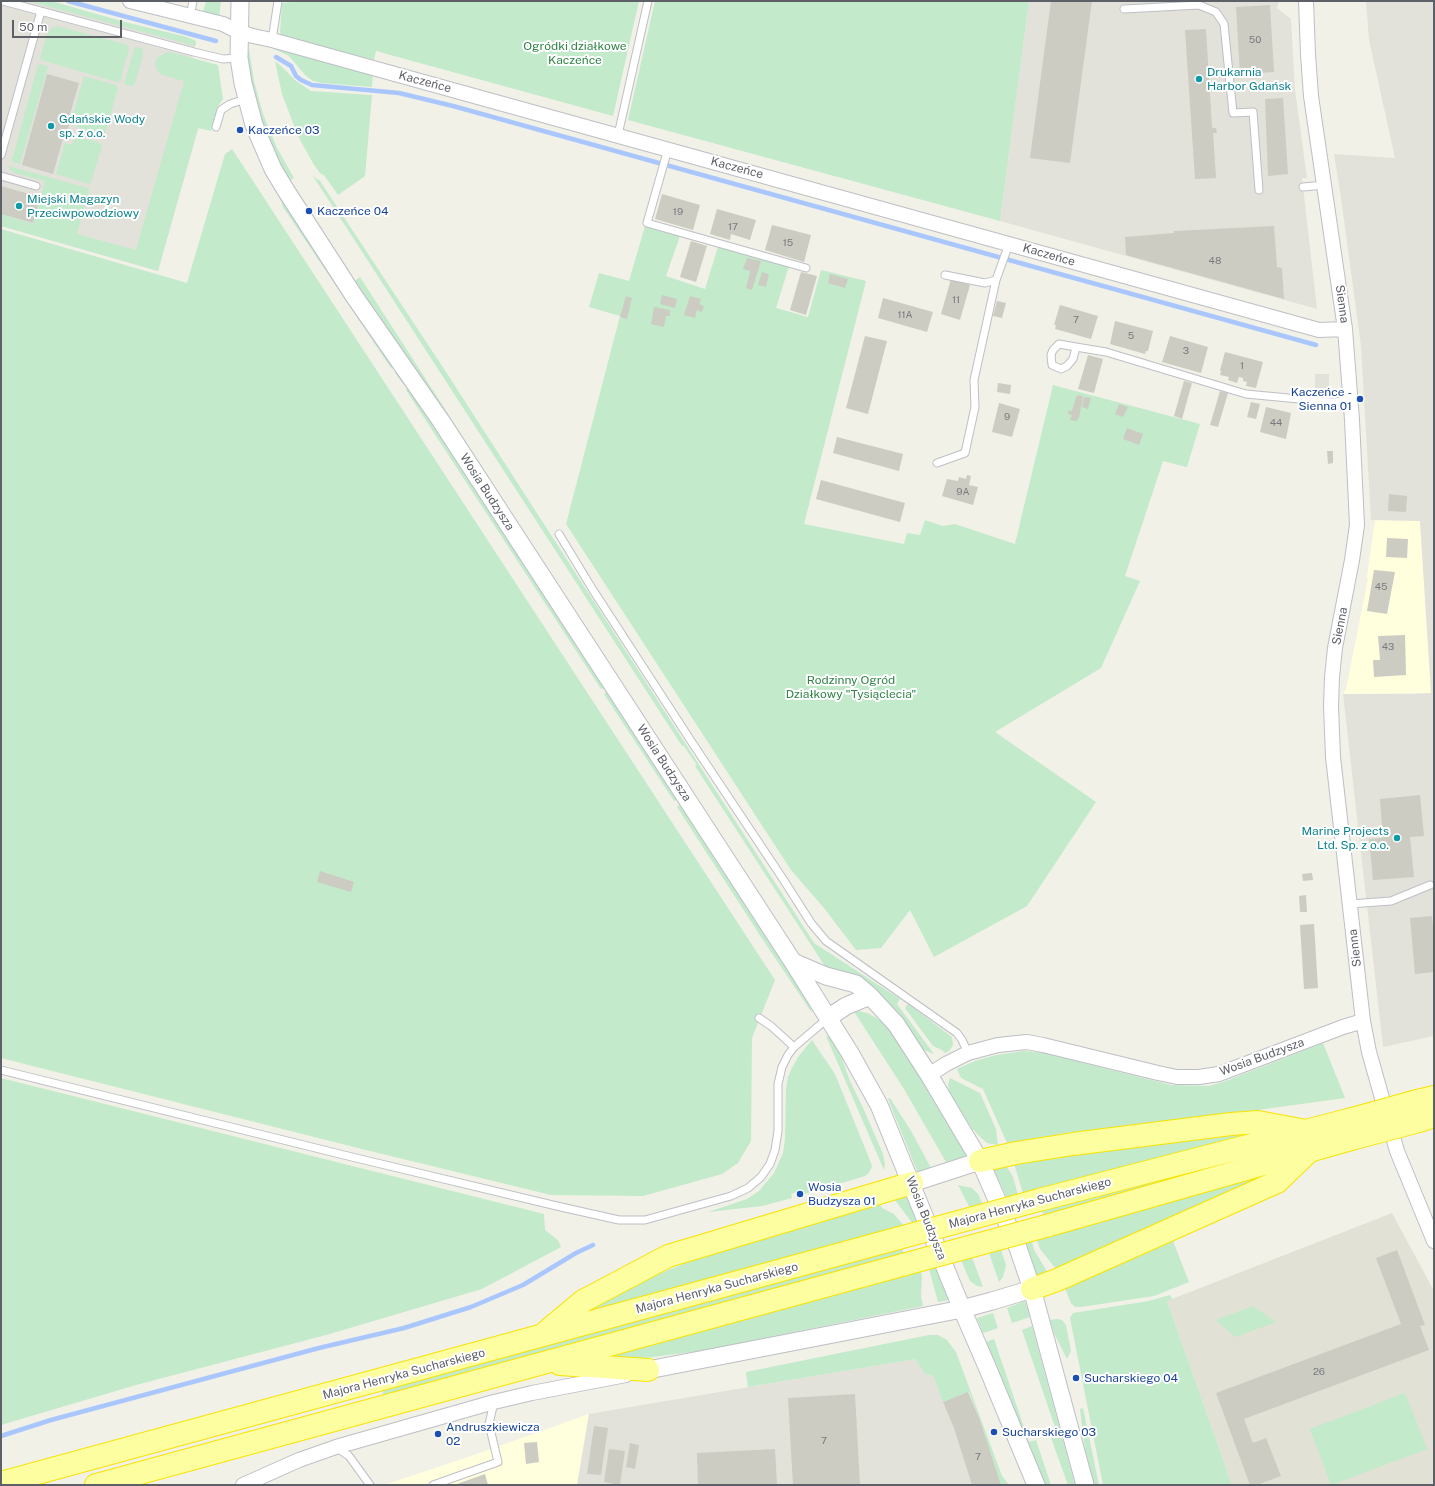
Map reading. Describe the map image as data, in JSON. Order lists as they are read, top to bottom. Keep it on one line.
{"streets":{"highway":["Majora Henryka Sucharskiego"],"street":["Kaczeńce","Sienna","Wosia Budzysza"]},"crossings":[["Kaczeńce","Sienna"],["Kaczeńce","Wosia Budzysza"],["Sienna","Wosia Budzysza"]],"parks":["Ogródki działkowe Kaczeńce","Rodzinny Ogród Działkowy \"Tysiąclecia\""],"places":["Drukarnia Harbor Gdańsk","Gdańskie Wody sp. z o.o.","Kaczeńce 03","Miejski Magazyn Przeciwpowodziowy","Kaczeńce 04","Kaczeńce - Sienna 01","Marine Projects Ltd. Sp. z o.o.","Wosia Budzysza 01","Sucharskiego 04","Sucharskiego 03","Andruszkiewicza 02"],"house_numbers":["50","19","17","15","48","11","11A","7","5","3","1","9","44","9A","45","43","26","7","7"],"scale_bar":"50 m"}
